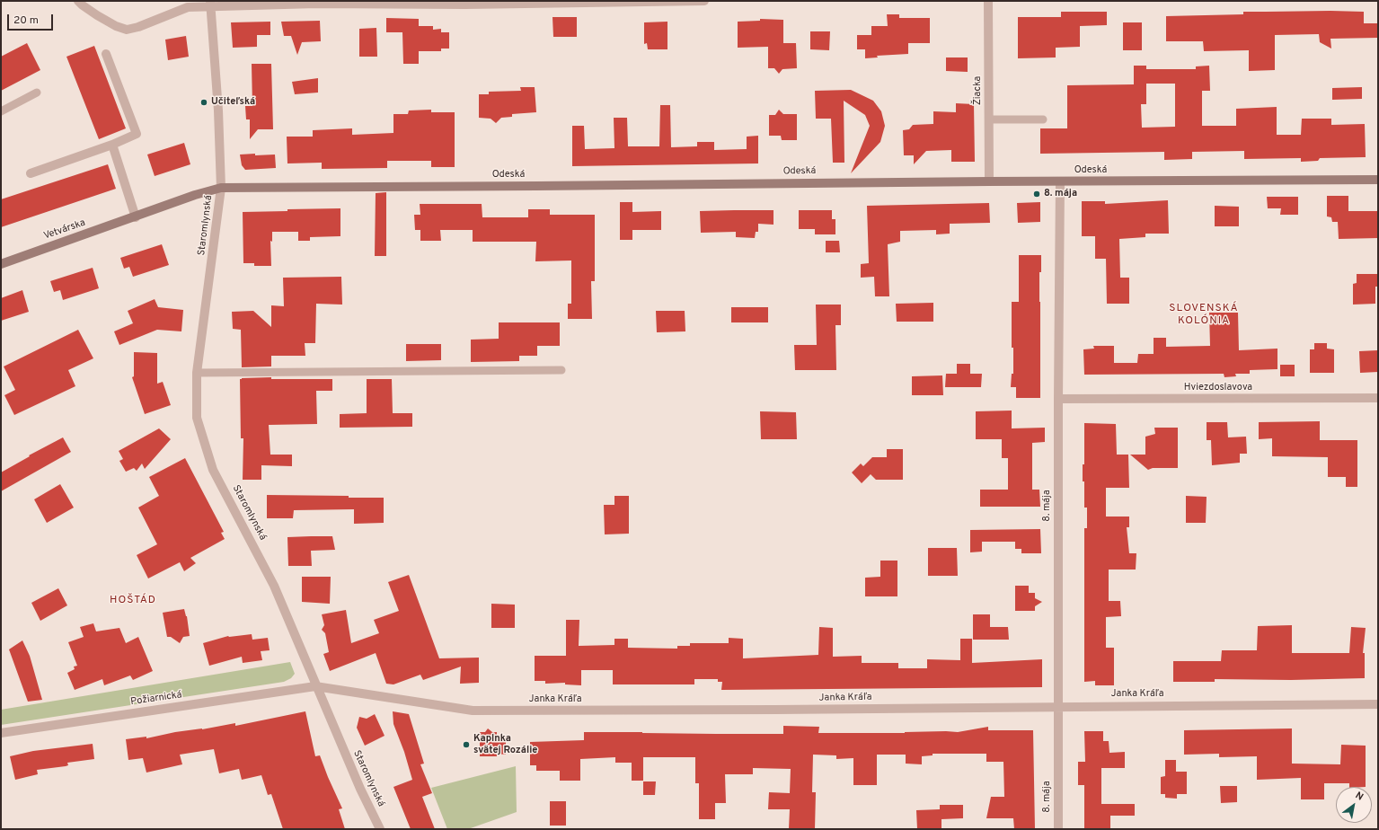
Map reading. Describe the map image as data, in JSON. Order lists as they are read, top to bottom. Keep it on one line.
{"streets":{"street":["Žiacka","Odeská","Staromlynská","Vetvárska","Hviezdoslavova","8. mája","Janka Kráľa","Požiarnická"]},"crossings":[["Žiacka","Odeská"],["Odeská","Staromlynská"],["Odeská","Vetvárska"],["Odeská","8. mája"],["Staromlynská","Vetvárska"],["Staromlynská","Janka Kráľa"],["Staromlynská","Požiarnická"],["Hviezdoslavova","8. mája"],["8. mája","Janka Kráľa"],["Janka Kráľa","Požiarnická"]],"districts":["SLOVENSKÁ KOLÓNIA","HOŠTÁD"],"places":["Učiteľská","8. mája","Kaplnka svätej Rozálie"],"scale_bar":"20 m","north":"top right"}
